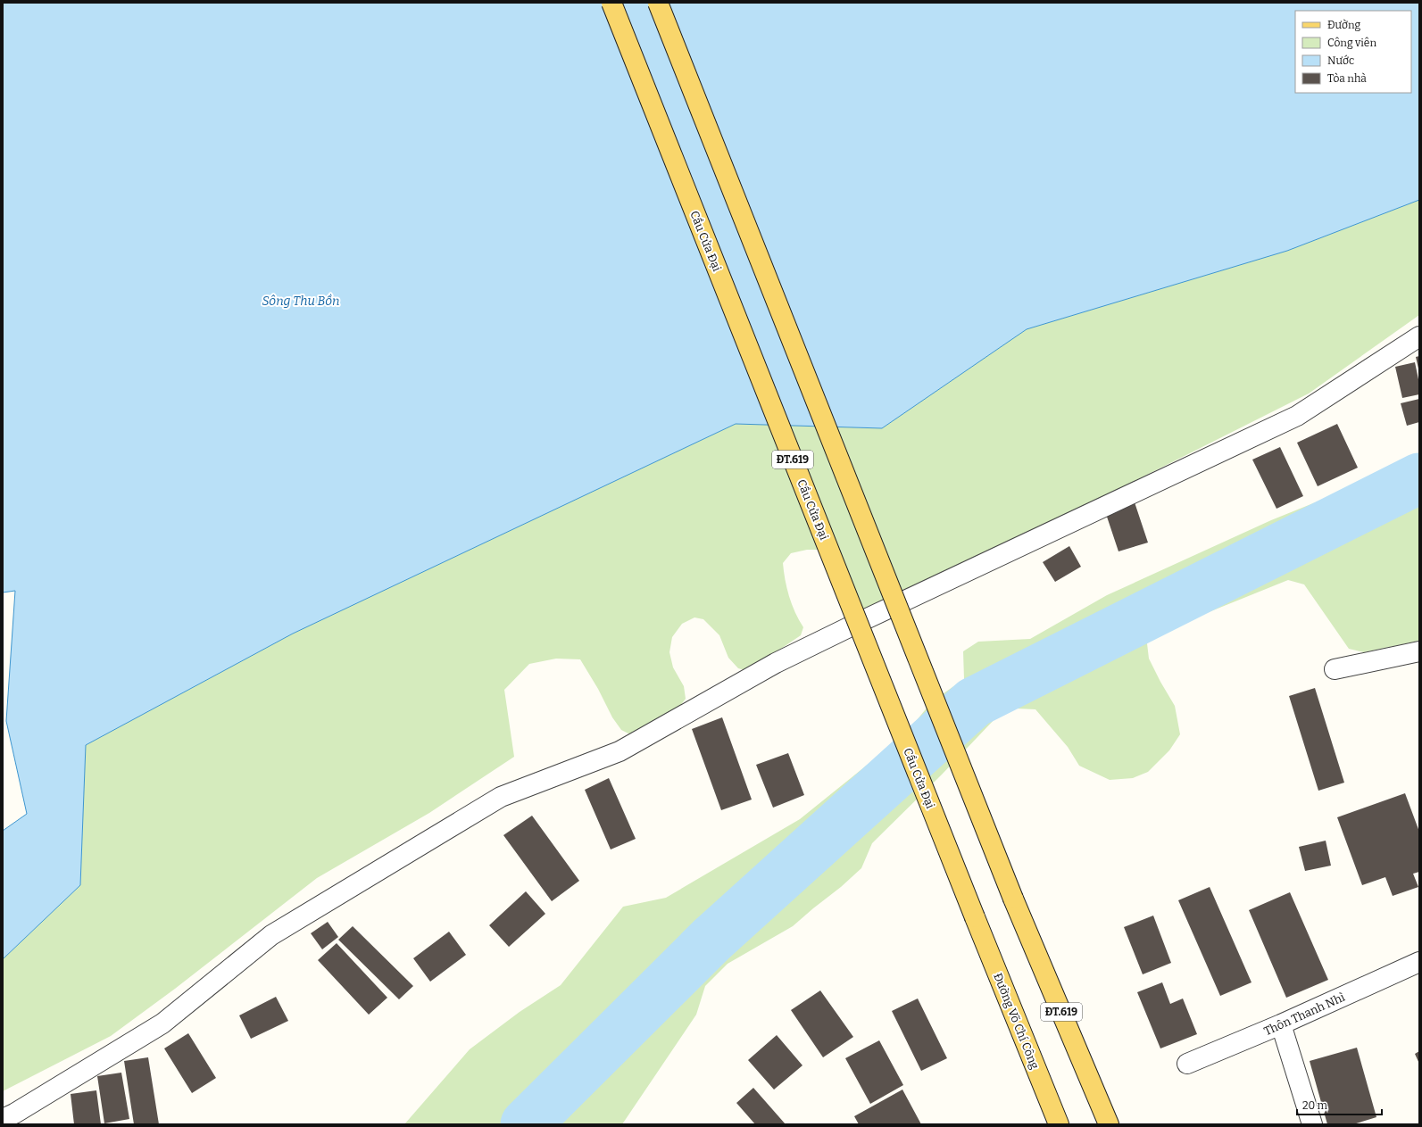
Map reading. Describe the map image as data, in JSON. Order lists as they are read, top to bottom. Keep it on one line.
{"streets":{"main road":["Cầu Cửa Đại","ĐT.619","Đường Võ Chí Công"],"street":["Thôn Thanh Nhì"]},"crossings":[["Cầu Cửa Đại","Đường Võ Chí Công"]],"water":["Sông Thu Bồn"],"legend":["Đường","Công viên","Nước","Tòa nhà"],"scale_bar":"20 m"}
